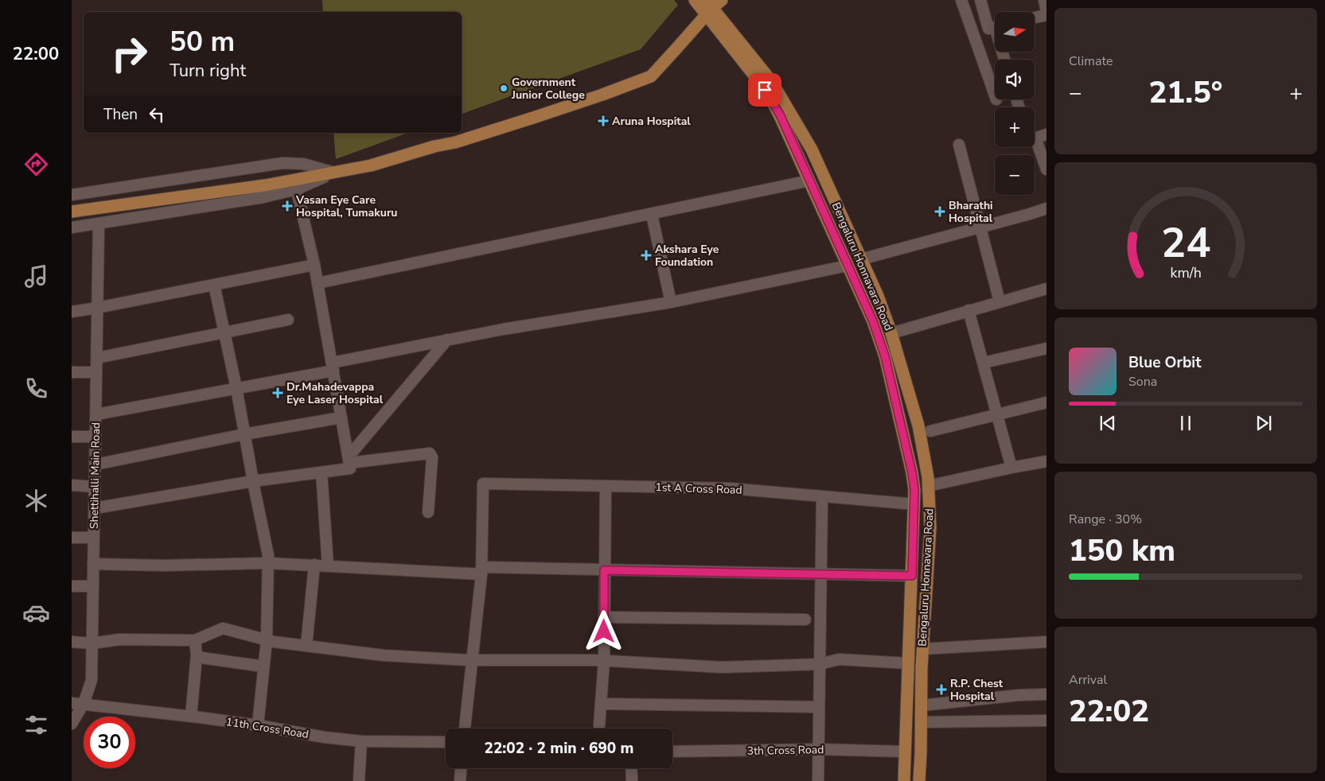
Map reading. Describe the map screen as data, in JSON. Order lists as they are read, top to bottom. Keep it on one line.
{"streets":{"main road":["Bengaluru Honnavara Road"],"street":["Shettihalli Main Road","1st A Cross Road","11th Cross Road","3th Cross Road"]},"crossings":[["Bengaluru Honnavara Road","1st A Cross Road"],["Bengaluru Honnavara Road","3th Cross Road"],["Shettihalli Main Road","11th Cross Road"]],"places":{"other":["Government Junior College"],"health":["Aruna Hospital","Vasan Eye Care Hospital, Tumakuru","Bharathi Hospital","Akshara Eye Foundation","Dr.Mahadevappa Eye Laser Hospital","R.P. Chest Hospital"]},"north":"right","page":{"tabs":"22:00","tile":["Climate",["Range · 30%","150 km"],["Arrival","22:02"]],"map_buttons":["+","−"],"turn":["50 m","Turn right"],"heat":["−","21.5°","+"],"then":"Then","song":["Blue Orbit","Sona"],"limit":"30","trip":"22:02 · 2 min · 690 m","gauge":["24","km/h"]}}
